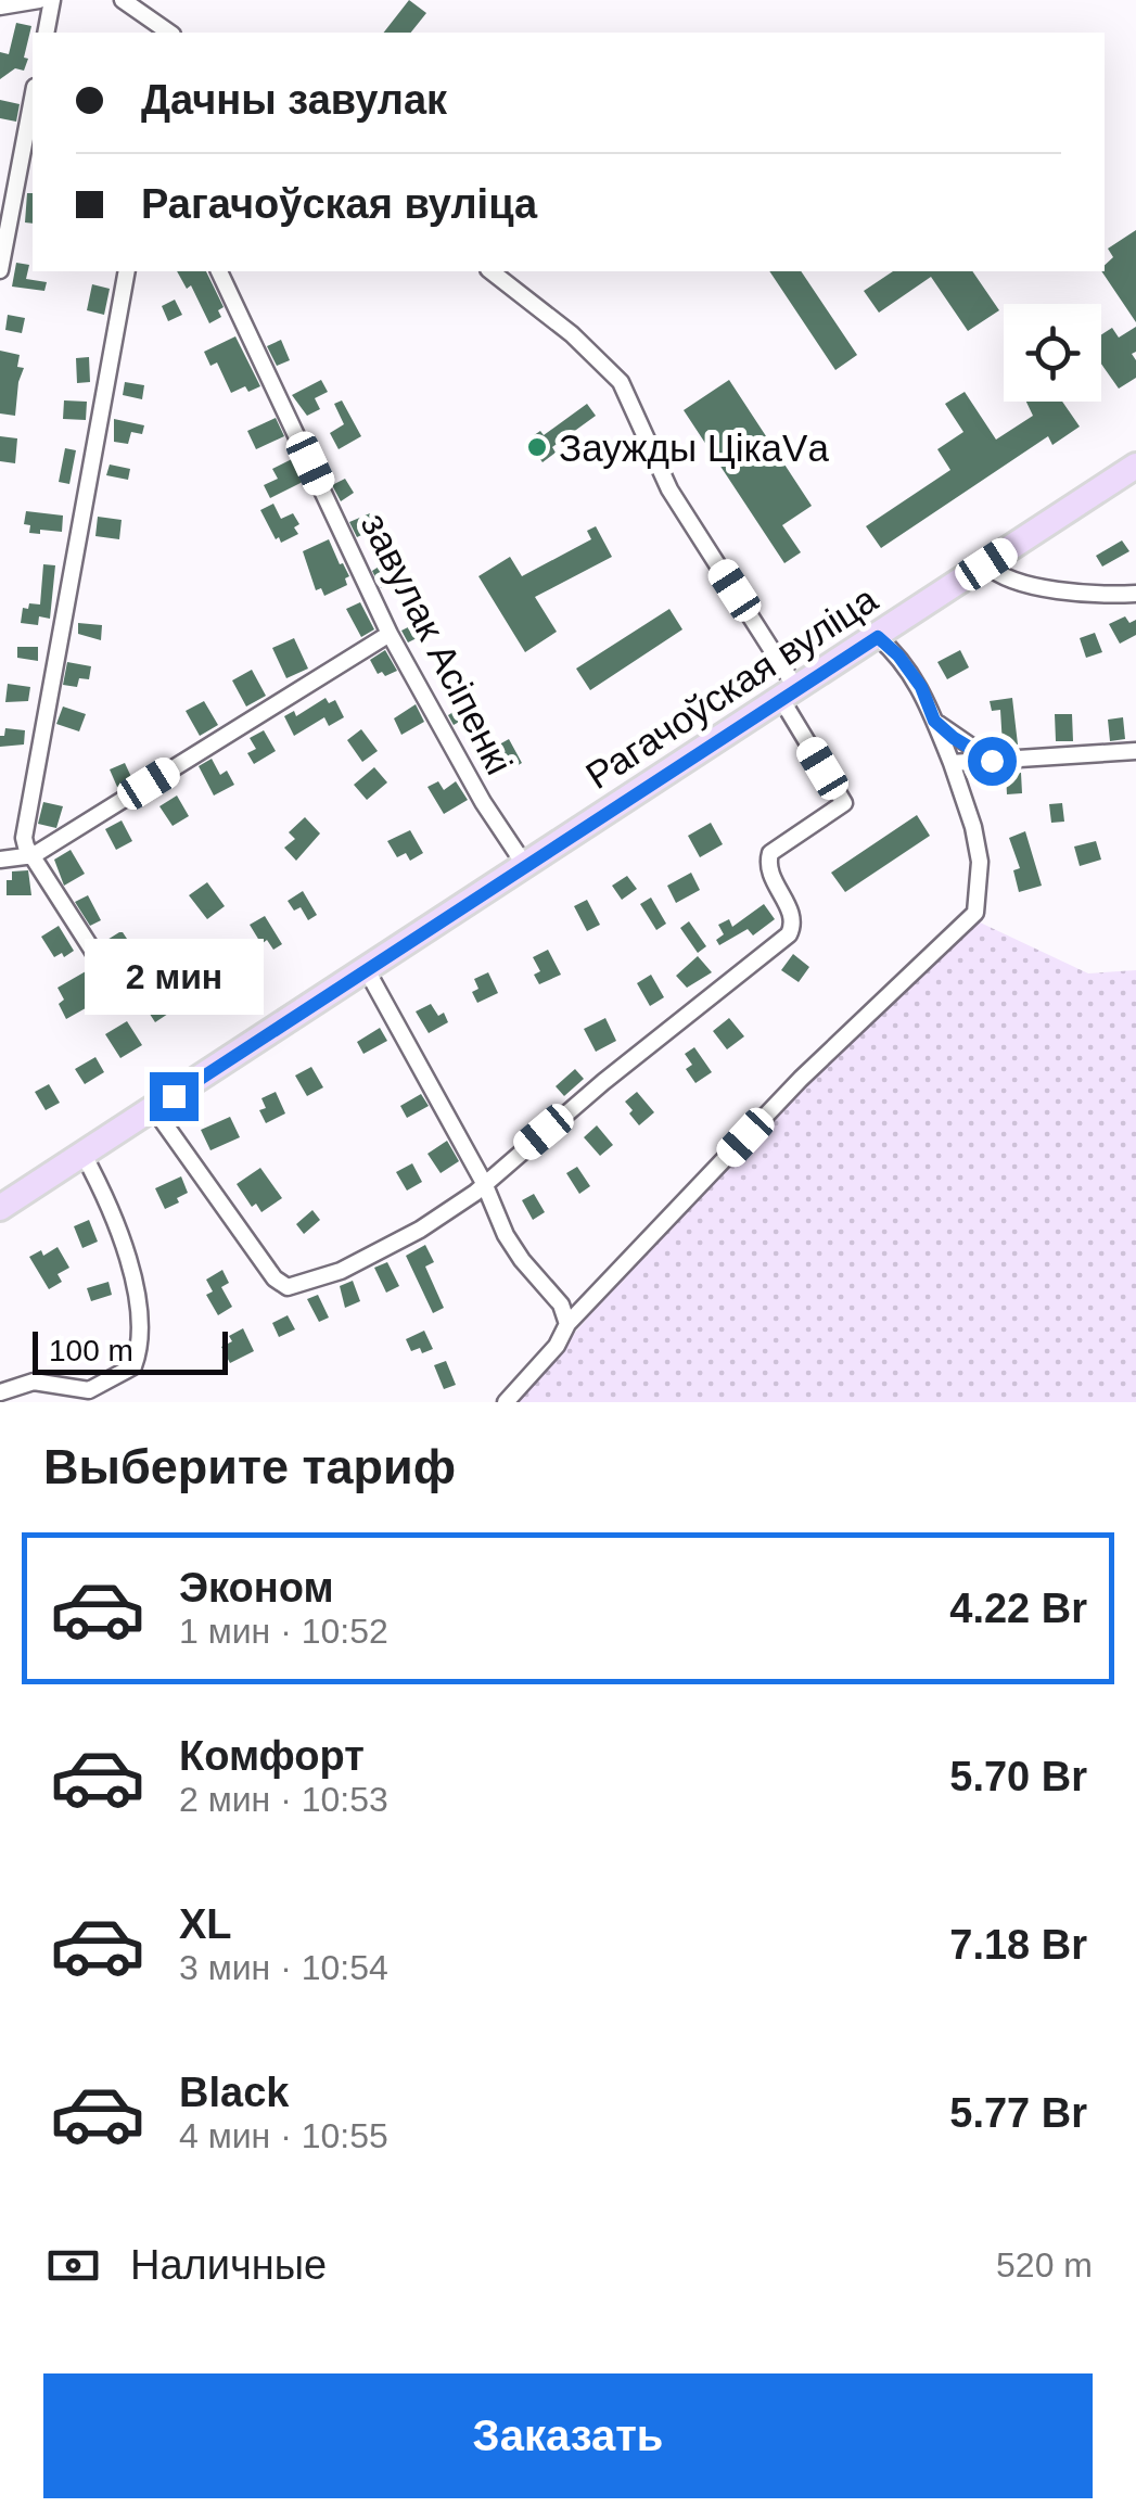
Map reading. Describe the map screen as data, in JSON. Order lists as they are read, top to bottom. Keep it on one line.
{"streets":{"main road":["Рагачоўская вуліца"],"street":["завулак Асіпенкі"]},"crossings":[["завулак Асіпенкі","Рагачоўская вуліца"]],"places":["Заужды ЦікаVа"],"scale_bar":"100 m","page":{"banner":["Дачны завулак","Рагачоўская вуліца"],"bubble":"2 мин","scale":"100 m","heading":"Выберите тариф","list":[{"name":"Эконом","note":"1 мин · 10:52","value":"4.22 Br"},{"name":"Комфорт","note":"2 мин · 10:53","value":"5.70 Br"},{"name":"XL","note":"3 мин · 10:54","value":"7.18 Br"},{"name":"Black","note":"4 мин · 10:55","value":"5.77 Br"}],"pay":["Наличные","520 m"],"buttons":"Заказать"}}
